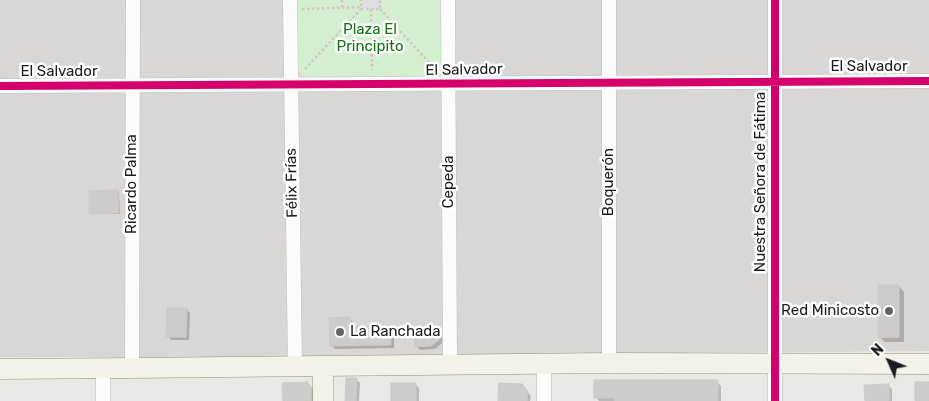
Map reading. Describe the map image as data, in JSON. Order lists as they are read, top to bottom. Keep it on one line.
{"streets":{"street":["El Salvador","Cepeda","Boquerón","Nuestra Señora de Fátima","Félix Frías","Ricardo Palma"]},"crossings":[["El Salvador","Cepeda"],["El Salvador","Boquerón"],["El Salvador","Nuestra Señora de Fátima"],["El Salvador","Félix Frías"],["El Salvador","Ricardo Palma"]],"parks":["Plaza El Principito"],"places":["Red Minicosto","La Ranchada"],"north":"top left"}
